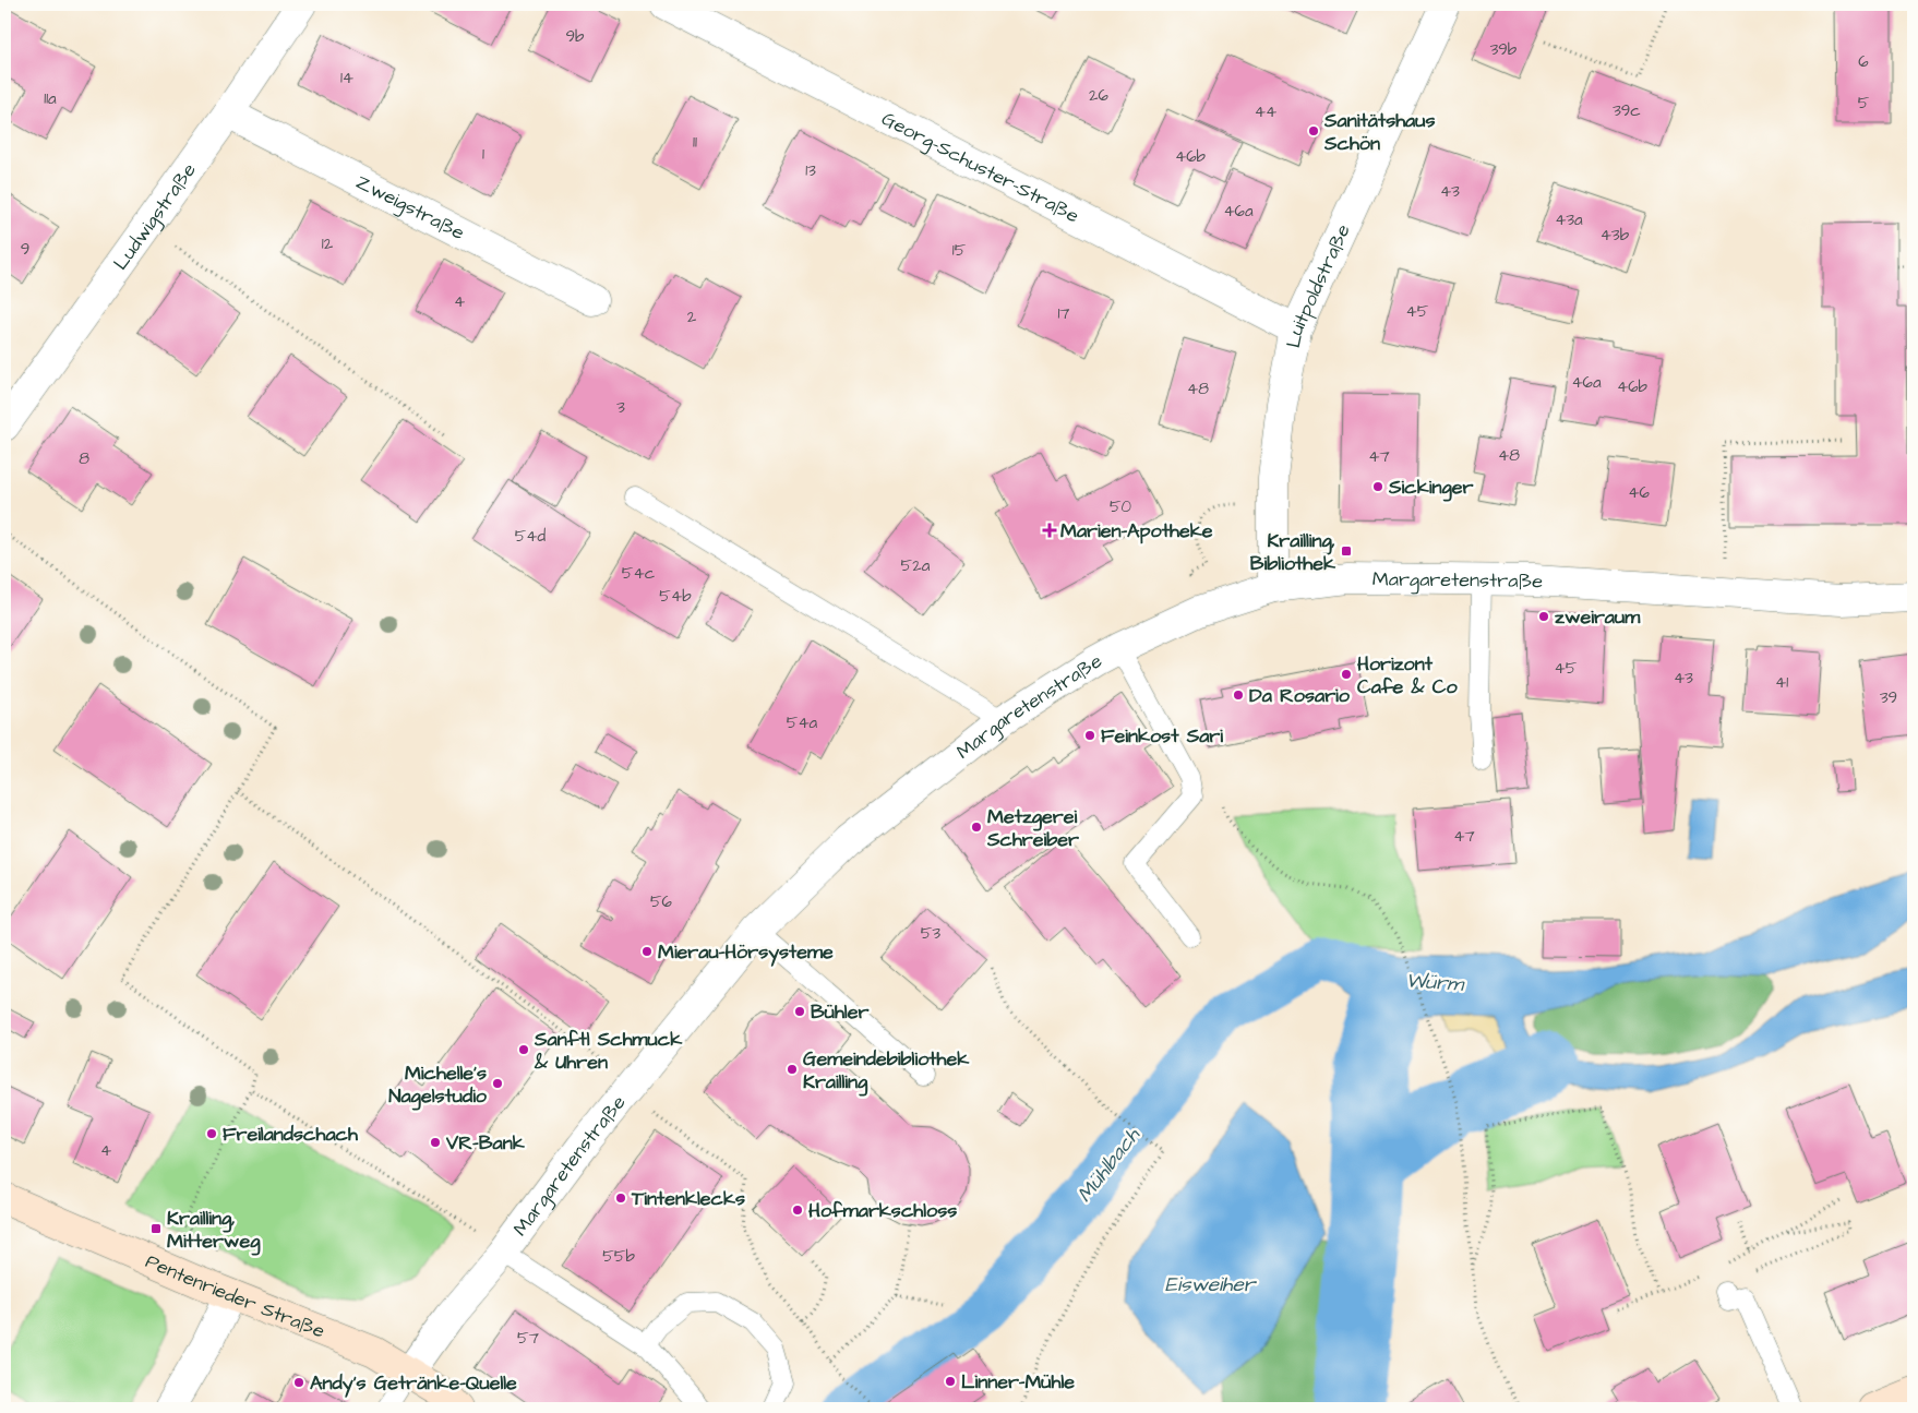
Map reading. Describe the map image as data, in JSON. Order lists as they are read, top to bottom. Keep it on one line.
{"streets":{"street":["Georg-Schuster-Straße","Zweigstraße","Ludwigstraße","Luitpoldstraße","Margaretenstraße","Pentenrieder Straße"]},"crossings":[["Georg-Schuster-Straße","Luitpoldstraße"],["Zweigstraße","Ludwigstraße"],["Luitpoldstraße","Margaretenstraße"],["Margaretenstraße","Pentenrieder Straße"]],"water":["Würm","Mühlbach","Eisweiher"],"places":{"other":["Sanitätshaus Schön","Sickinger","zweiraum","Horizont Cafe & Co","Da Rosario","Feinkost Sari","Metzgerei Schreiber","Mierau-Hörsysteme","Bühler","Sanftl Schmuck & Uhren","Gemeindebibliothek Krailling","Michelle's Nagelstudio","Freilandschach","VR-Bank","Tintenklecks","Hofmarkschloss","Linner-Mühle","Andy's Getränke-Quelle"],"health":["Marien-Apotheke"],"transit":["Krailling, Bibliothek","Krailling, Mitterweg"]},"house_numbers":["9b","39b","6","14","26","11a","5","39c","44","11","1","46b","13","43","46a","43a","43b","12","9","15","4","45","17","2","46a","46b","48","3","48","47","8","46","50","54d","52a","54c","54b","45","43","41","39","54a","47","56","53","4","55b","57"]}
